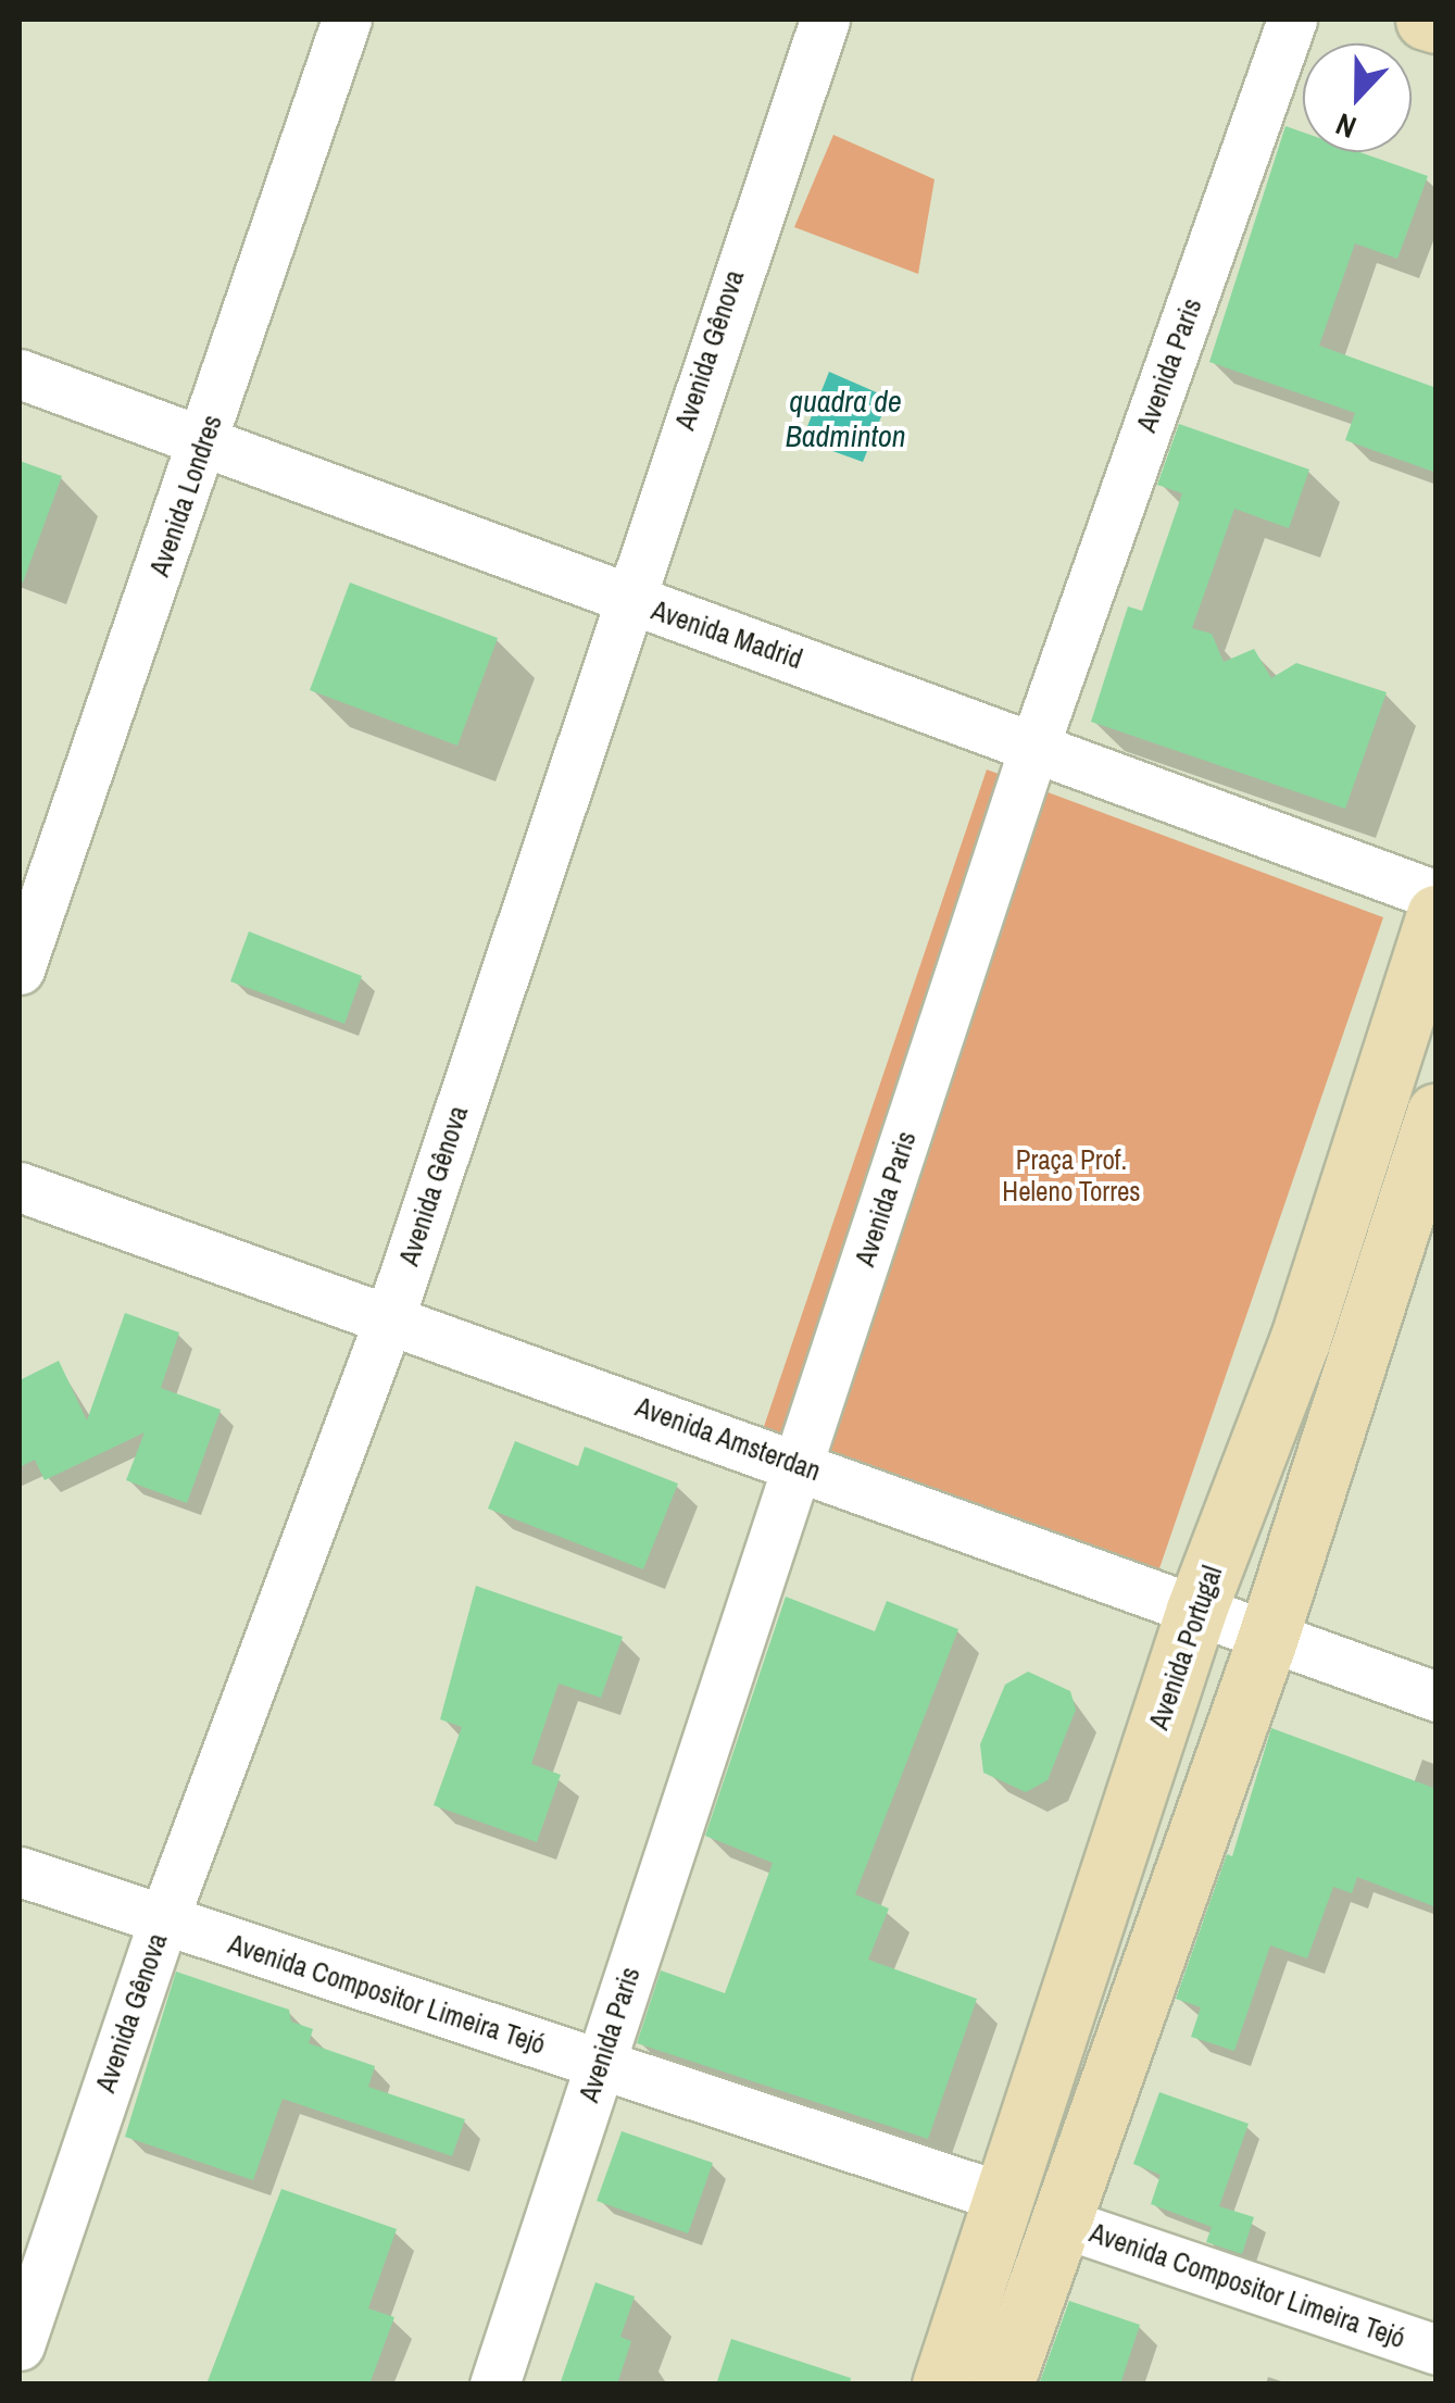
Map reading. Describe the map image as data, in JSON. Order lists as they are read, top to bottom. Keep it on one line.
{"streets":{"street":["Avenida Gênova","Avenida Paris","Avenida Londres","Avenida Madrid","Avenida Amsterdan","Avenida Portugal","Avenida Compositor Limeira Tejó"]},"crossings":[["Avenida Gênova","Avenida Madrid"],["Avenida Gênova","Avenida Amsterdan"],["Avenida Gênova","Avenida Compositor Limeira Tejó"],["Avenida Paris","Avenida Madrid"],["Avenida Paris","Avenida Amsterdan"],["Avenida Paris","Avenida Compositor Limeira Tejó"],["Avenida Londres","Avenida Madrid"],["Avenida Amsterdan","Avenida Portugal"],["Avenida Portugal","Avenida Compositor Limeira Tejó"]],"water":["quadra de Badminton"],"parks":["Praça Prof. Heleno Torres"],"north":"bottom"}
